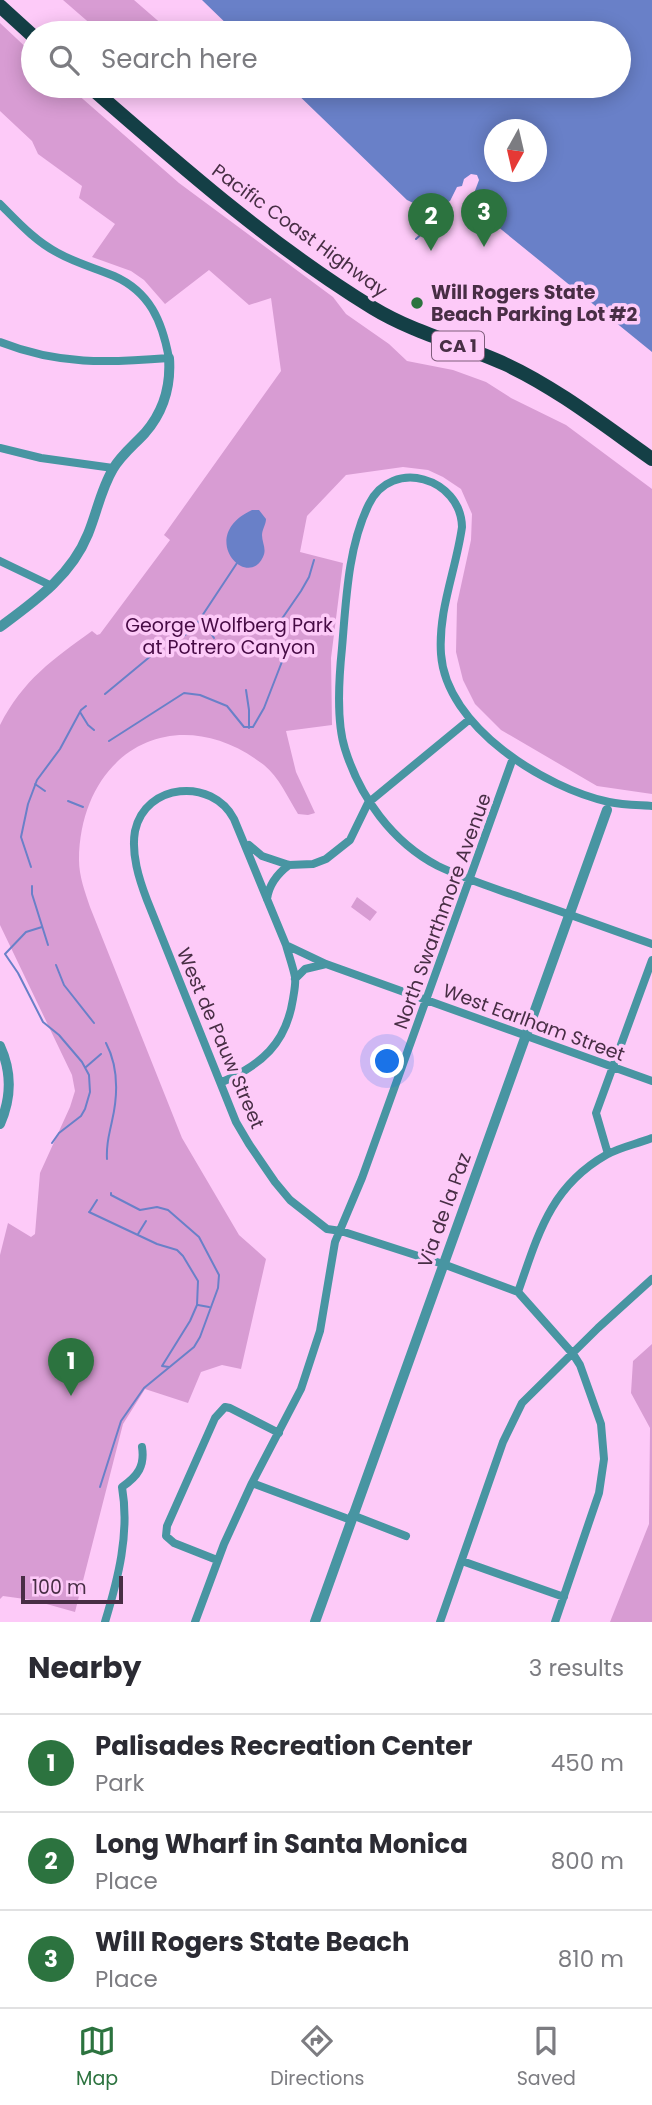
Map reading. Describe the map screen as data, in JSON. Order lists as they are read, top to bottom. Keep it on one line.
{"streets":{"highway":["Pacific Coast Highway","CA 1"],"street":["North Swarthmore Avenue","West Earlham Street","West de Pauw Street","Via de la Paz"]},"crossings":[["North Swarthmore Avenue","West Earlham Street"],["North Swarthmore Avenue","West de Pauw Street"],["West Earlham Street","Via de la Paz"],["West de Pauw Street","Via de la Paz"]],"parks":["George Wolfberg Park at Potrero Canyon"],"places":["Will Rogers State Beach Parking Lot #2"],"scale_bar":"100 m","north":"bottom","page":{"search":"Search here","pins":["3","2","1"],"scale":"100 m","heading":["Nearby","3 results"],"list":[{"mark":"1","name":"Palisades Recreation Center","note":"Park","value":"450 m"},{"mark":"2","name":"Long Wharf in Santa Monica","note":"Place","value":"800 m"},{"mark":"3","name":"Will Rogers State Beach","note":"Place","value":"810 m"}],"nav":["Map","Directions","Saved"]}}
